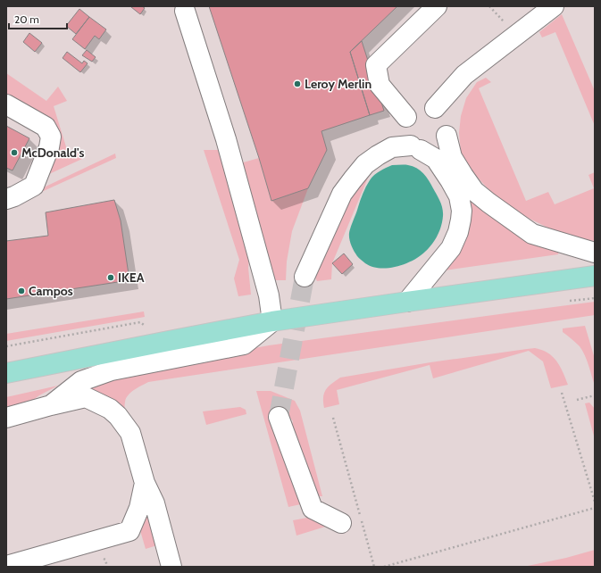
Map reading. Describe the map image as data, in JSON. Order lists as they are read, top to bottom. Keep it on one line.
{"places":["Leroy Merlin","McDonald's","IKEA","Campos"],"scale_bar":"20 m"}
